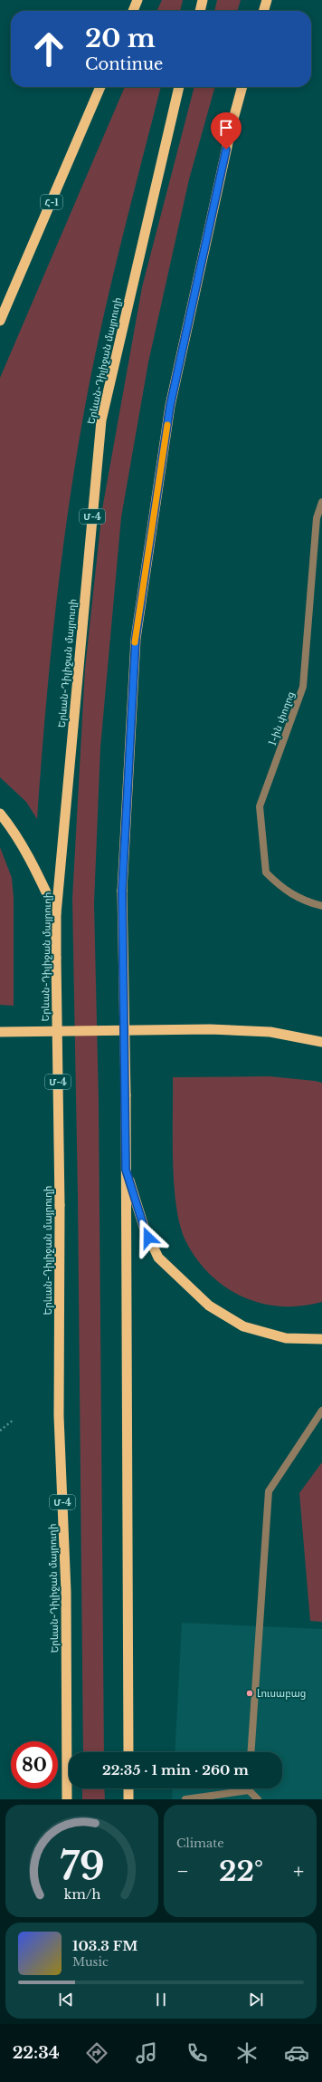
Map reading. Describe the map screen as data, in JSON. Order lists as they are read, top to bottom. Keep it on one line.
{"streets":{"highway":["Հ-1","Երևան-Դիլիջան մայրուղի","Մ-4"],"street":["1-ին փողոց"]},"places":["Լուսաբաց"],"page":{"turn":["20 m","Continue"],"limit":"80","trip":"22:35 · 1 min · 260 m","tile":"Climate","heat":["−","22°","+"],"song":["103.3 FM","Music"],"tabs":"22:34","gauge":["79","km/h"]}}
